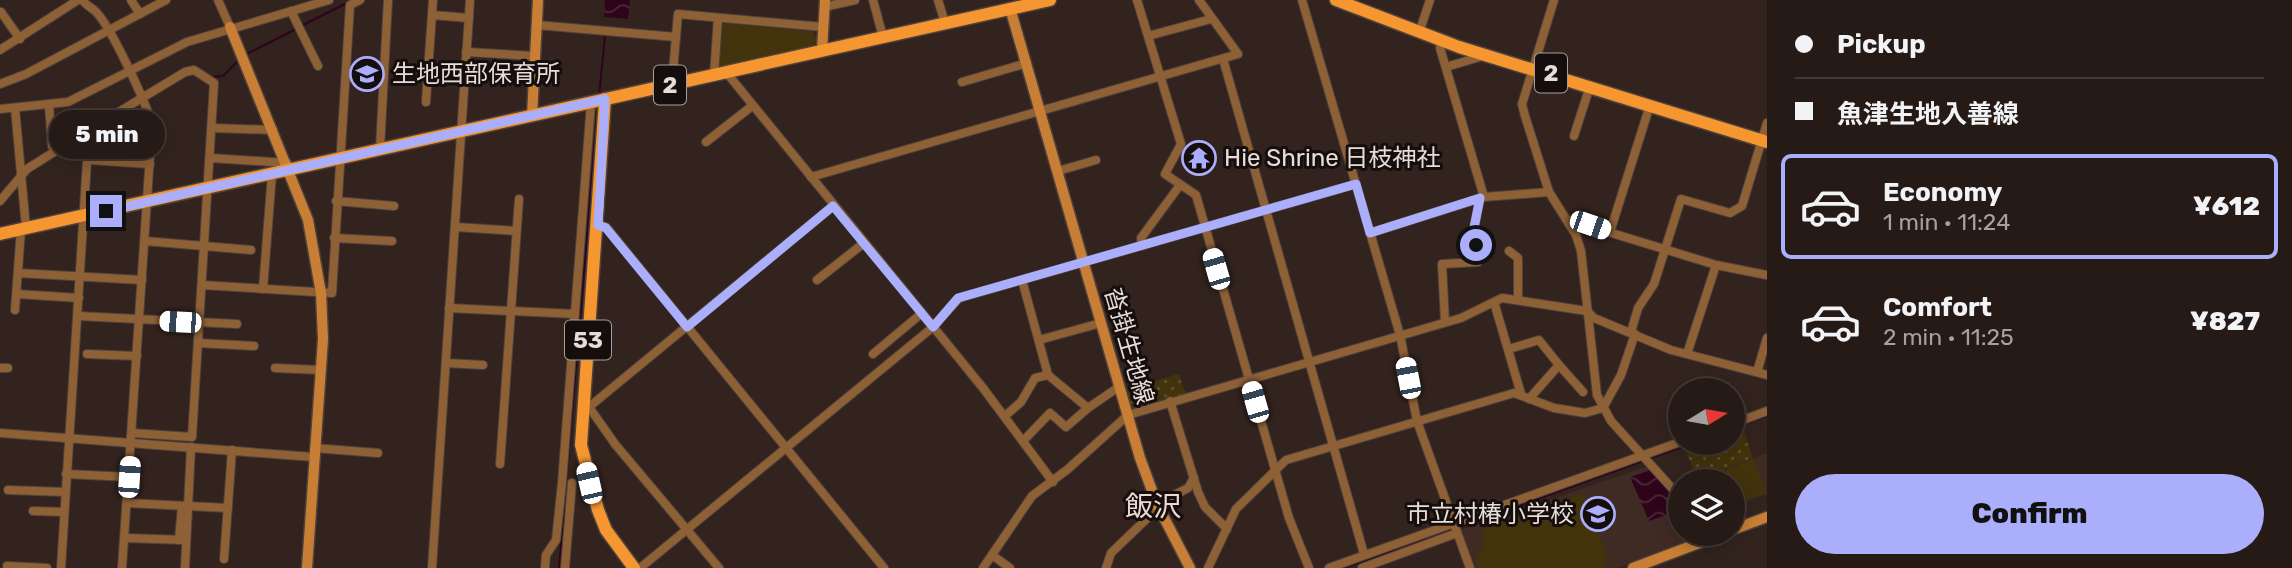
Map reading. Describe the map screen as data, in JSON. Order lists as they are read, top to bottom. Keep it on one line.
{"streets":{"main road":["2","53"],"street":["沓掛生地線"]},"crossings":[["2","53"],["2","沓掛生地線"]],"districts":["飯沢"],"places":{"school or university":["生地西部保育所","市立村椿小学校"],"temple":["Hie Shrine 日枝神社"]},"north":"right","page":{"banner":["Pickup","魚津生地入善線"],"bubble":"5 min","list":[{"name":"Economy","note":"1 min · 11:24","value":"¥612"},{"name":"Comfort","note":"2 min · 11:25","value":"¥827"}],"buttons":"Confirm"}}
